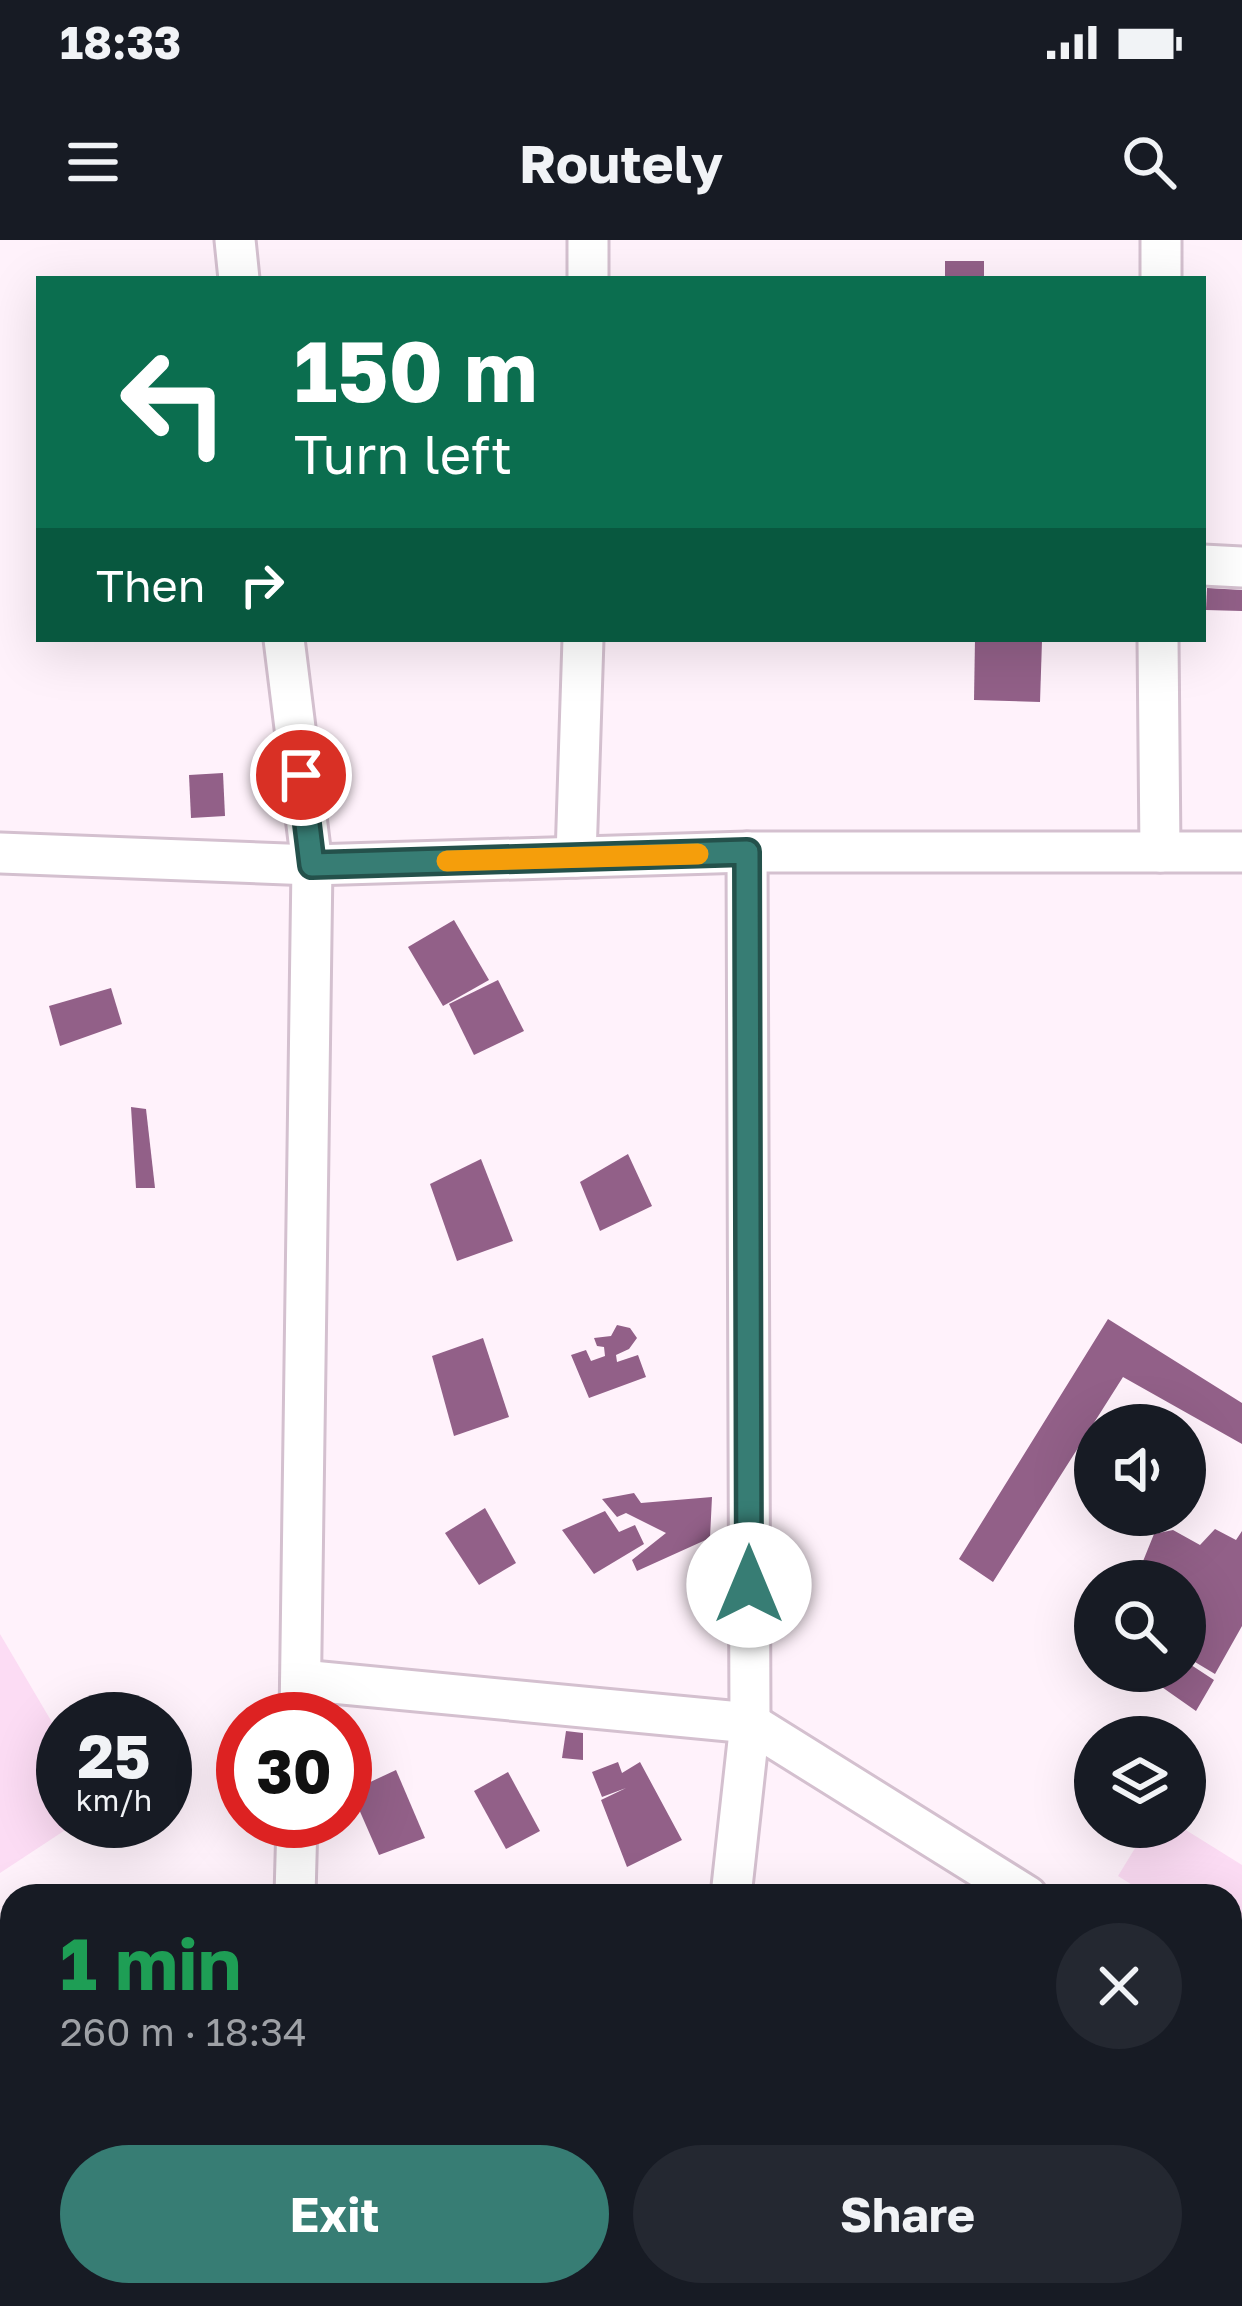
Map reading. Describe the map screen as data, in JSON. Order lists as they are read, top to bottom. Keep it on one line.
{"page":{"status":"18:33","header":"Routely","turn":["150 m","Turn left"],"then":"Then","speed":"25 km/h","limit":"30","heading":["1 min","260 m · 18:34"],"buttons":["Exit","Share"]}}
